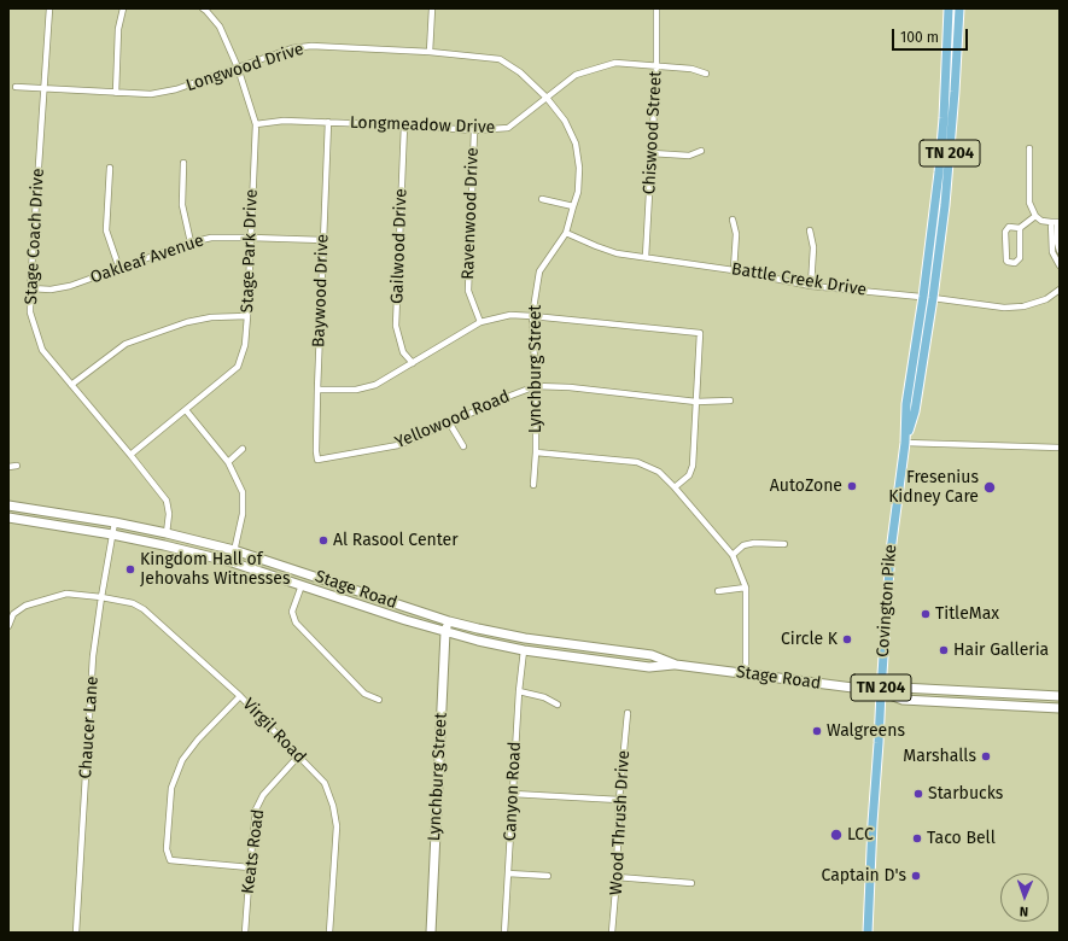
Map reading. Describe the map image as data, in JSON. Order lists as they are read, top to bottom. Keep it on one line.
{"streets":{"main road":["TN 204","Lynchburg Street","Stage Road","Covington Pike"],"street":["Longwood Drive","Longmeadow Drive","Chiswood Street","Ravenwood Drive","Stage Coach Drive","Gailwood Drive","Stage Park Drive","Oakleaf Avenue","Battle Creek Drive","Baywood Drive","Yellowood Road","Chaucer Lane","Virgil Road","Canyon Road","Wood Thrush Drive","Keats Road"]},"crossings":[["Longwood Drive","Longmeadow Drive"],["Longwood Drive","Stage Coach Drive"],["Longwood Drive","Stage Park Drive"],["Longwood Drive","Lynchburg Street"],["Longmeadow Drive","Chiswood Street"],["Longmeadow Drive","Ravenwood Drive"],["Longmeadow Drive","Gailwood Drive"],["Longmeadow Drive","Stage Park Drive"],["Longmeadow Drive","Baywood Drive"],["Longmeadow Drive","Lynchburg Street"],["Chiswood Street","Battle Creek Drive"],["Stage Coach Drive","Stage Park Drive"],["Stage Coach Drive","Oakleaf Avenue"],["Stage Coach Drive","Stage Road"],["Stage Park Drive","Oakleaf Avenue"],["Oakleaf Avenue","Baywood Drive"],["Battle Creek Drive","Lynchburg Street"],["Battle Creek Drive","Covington Pike"],["Baywood Drive","Yellowood Road"],["Lynchburg Street","Yellowood Road"],["Lynchburg Street","Stage Road"],["Stage Road","Covington Pike"],["Stage Road","Chaucer Lane"],["Stage Road","Canyon Road"],["Chaucer Lane","Virgil Road"],["Virgil Road","Keats Road"]],"places":["AutoZone","Fresenius Kidney Care","Al Rasool Center","Kingdom Hall of Jehovahs Witnesses","TitleMax","Circle K","Hair Galleria","Walgreens","Marshalls","Starbucks","LCC","Taco Bell","Captain D's"],"scale_bar":"100 m","north":"bottom"}
